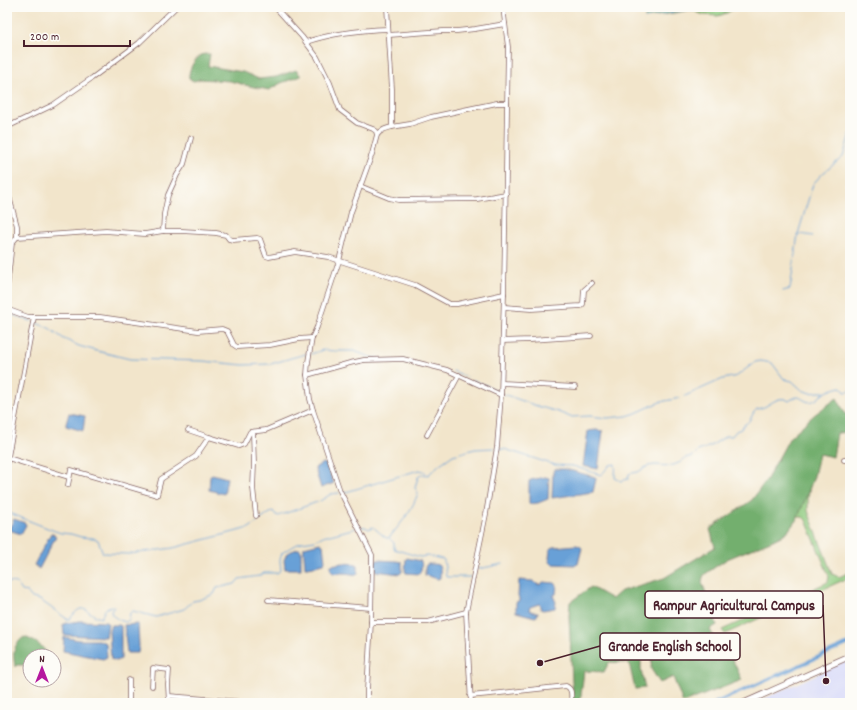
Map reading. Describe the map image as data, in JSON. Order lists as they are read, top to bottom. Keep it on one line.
{"places":["Grande English School","Rampur Agricultural Campus"],"scale_bar":"200 m","north":"top"}
